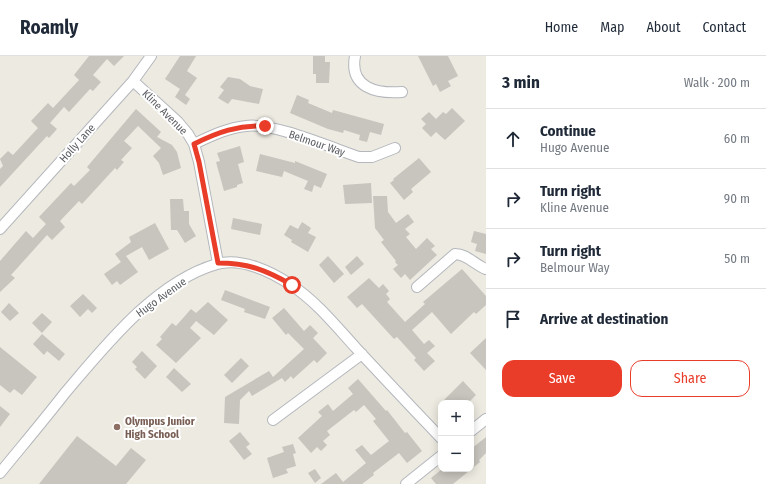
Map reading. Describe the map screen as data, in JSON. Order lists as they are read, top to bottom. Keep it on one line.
{"streets":{"street":["Kline Avenue","Holly Lane","Belmour Way","Hugo Avenue"]},"crossings":[["Kline Avenue","Holly Lane"],["Kline Avenue","Belmour Way"],["Kline Avenue","Hugo Avenue"]],"places":["Olympus Junior High School"],"page":{"header":"Roamly","nav":["Home","Map","About","Contact"],"heading":["3 min","Walk · 200 m"],"list":[["Continue","Hugo Avenue","60 m"],["Turn right","Kline Avenue","90 m"],["Turn right","Belmour Way","50 m"],"Arrive at destination"],"buttons":["Save","Share"],"map_buttons":["+","−"]}}
